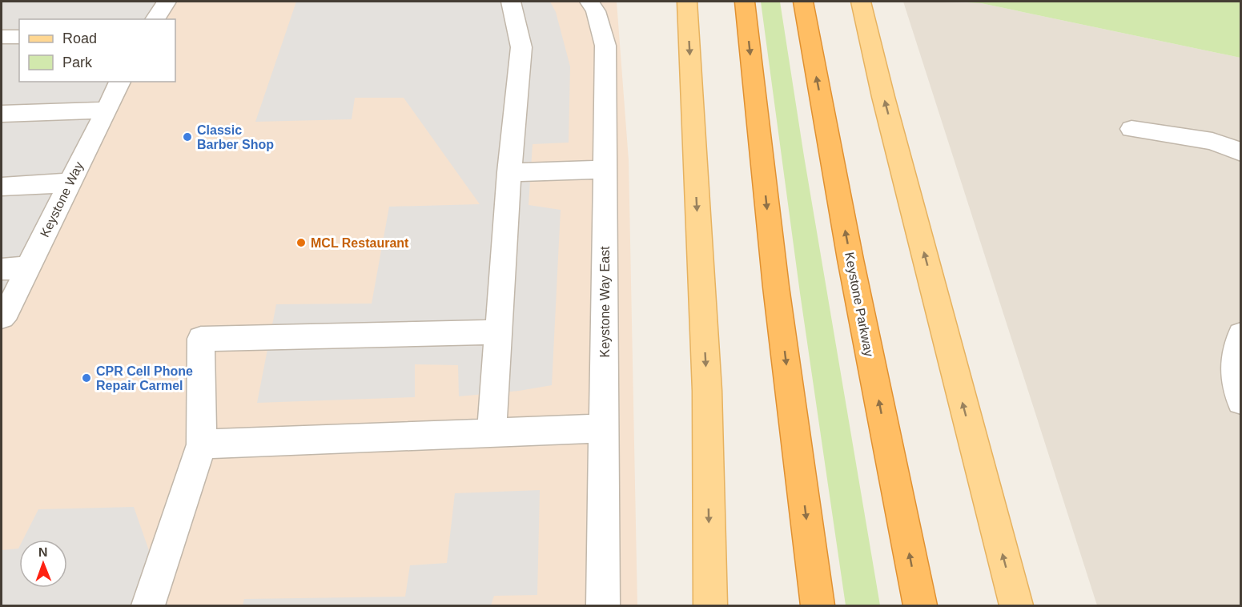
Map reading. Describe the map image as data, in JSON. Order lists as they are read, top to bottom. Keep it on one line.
{"streets":{"highway":["Keystone Parkway"],"street":["Keystone Way","Keystone Way East"]},"places":["Classic Barber Shop","MCL Restaurant","CPR Cell Phone Repair Carmel"],"legend":["Road","Park"],"north":"top"}
